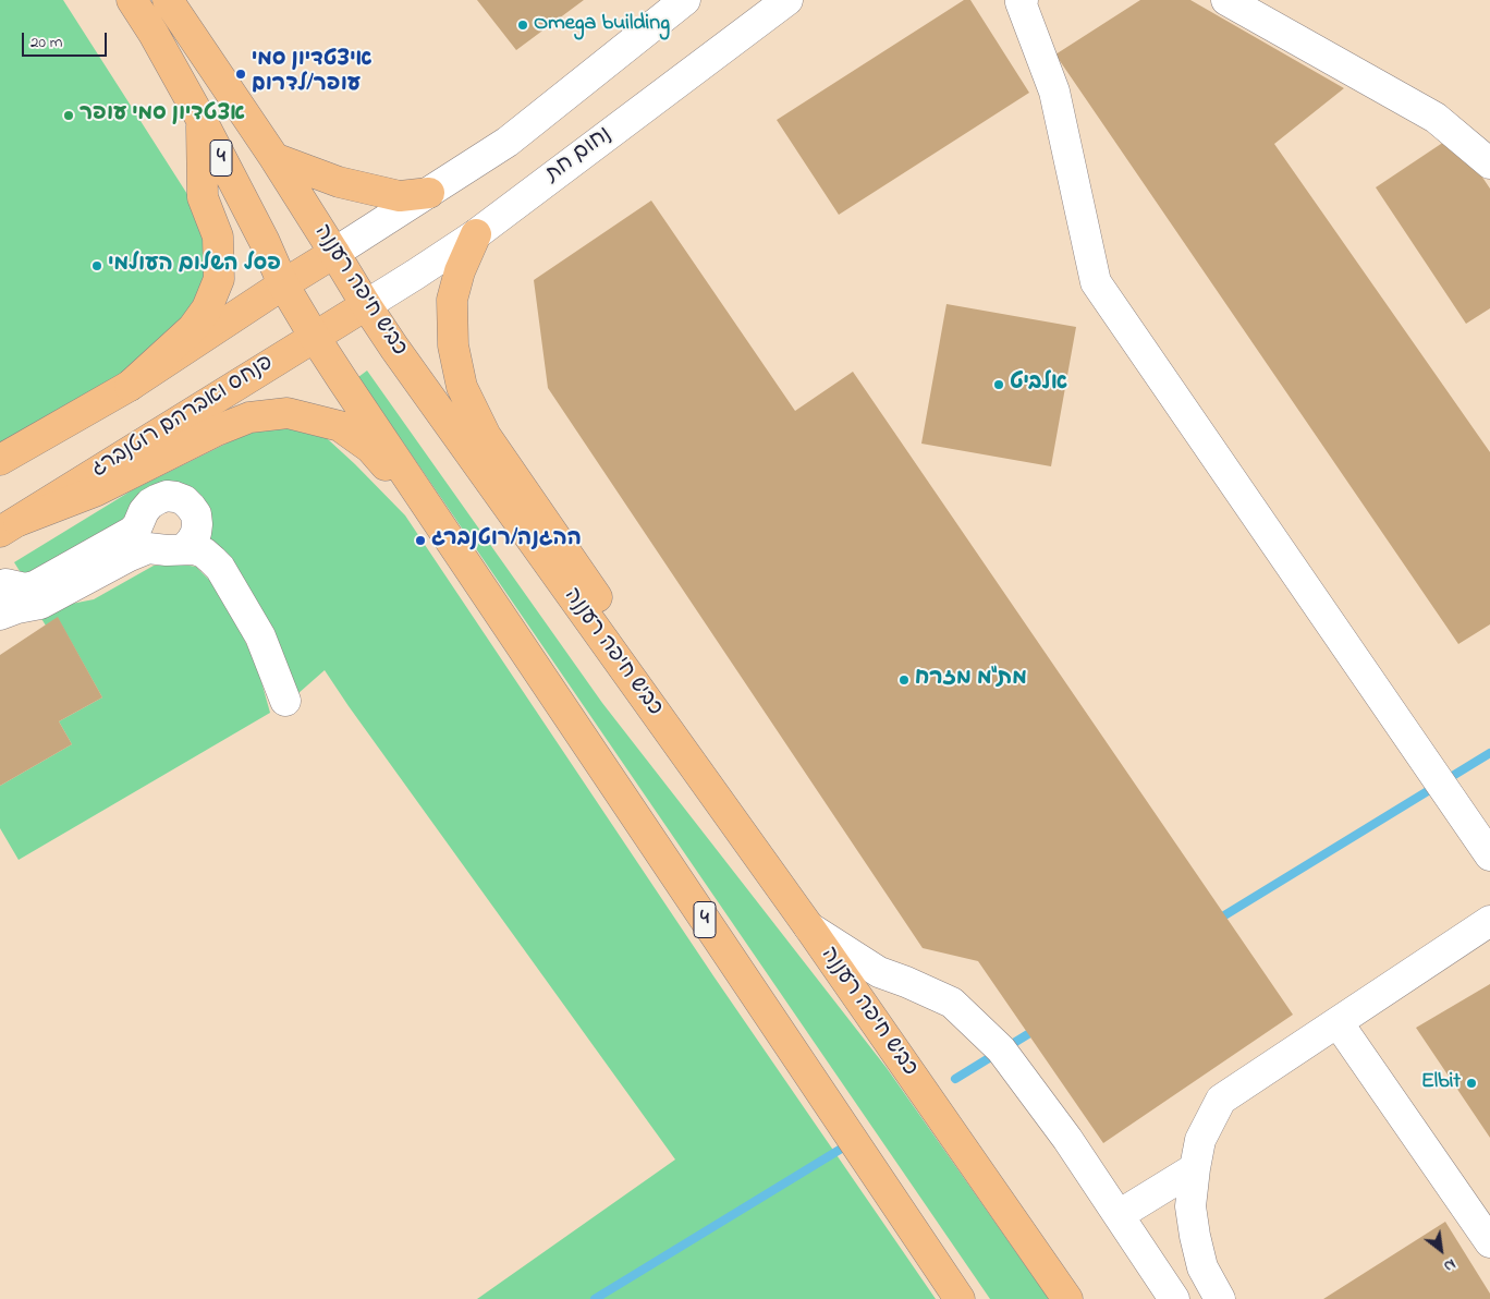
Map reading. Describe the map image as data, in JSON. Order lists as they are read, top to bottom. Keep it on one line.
{"streets":{"main road":["4","כביש חיפה רעננה","פנחס ואברהם רוטנברג"],"street":["נחום חת"]},"crossings":[["נחום חת","כביש חיפה רעננה"],["נחום חת","פנחס ואברהם רוטנברג"],["4","פנחס ואברהם רוטנברג"],["כביש חיפה רעננה","פנחס ואברהם רוטנברג"]],"places":["Omega building","איצטדיון סמי עופר/לדרום","אצטדיון סמי עופר","פסל השלום העולמי","אלביט","ההגנה/רוטנברג","מת\"מ מזרח","Elbit"],"scale_bar":"20 m","north":"bottom right"}
